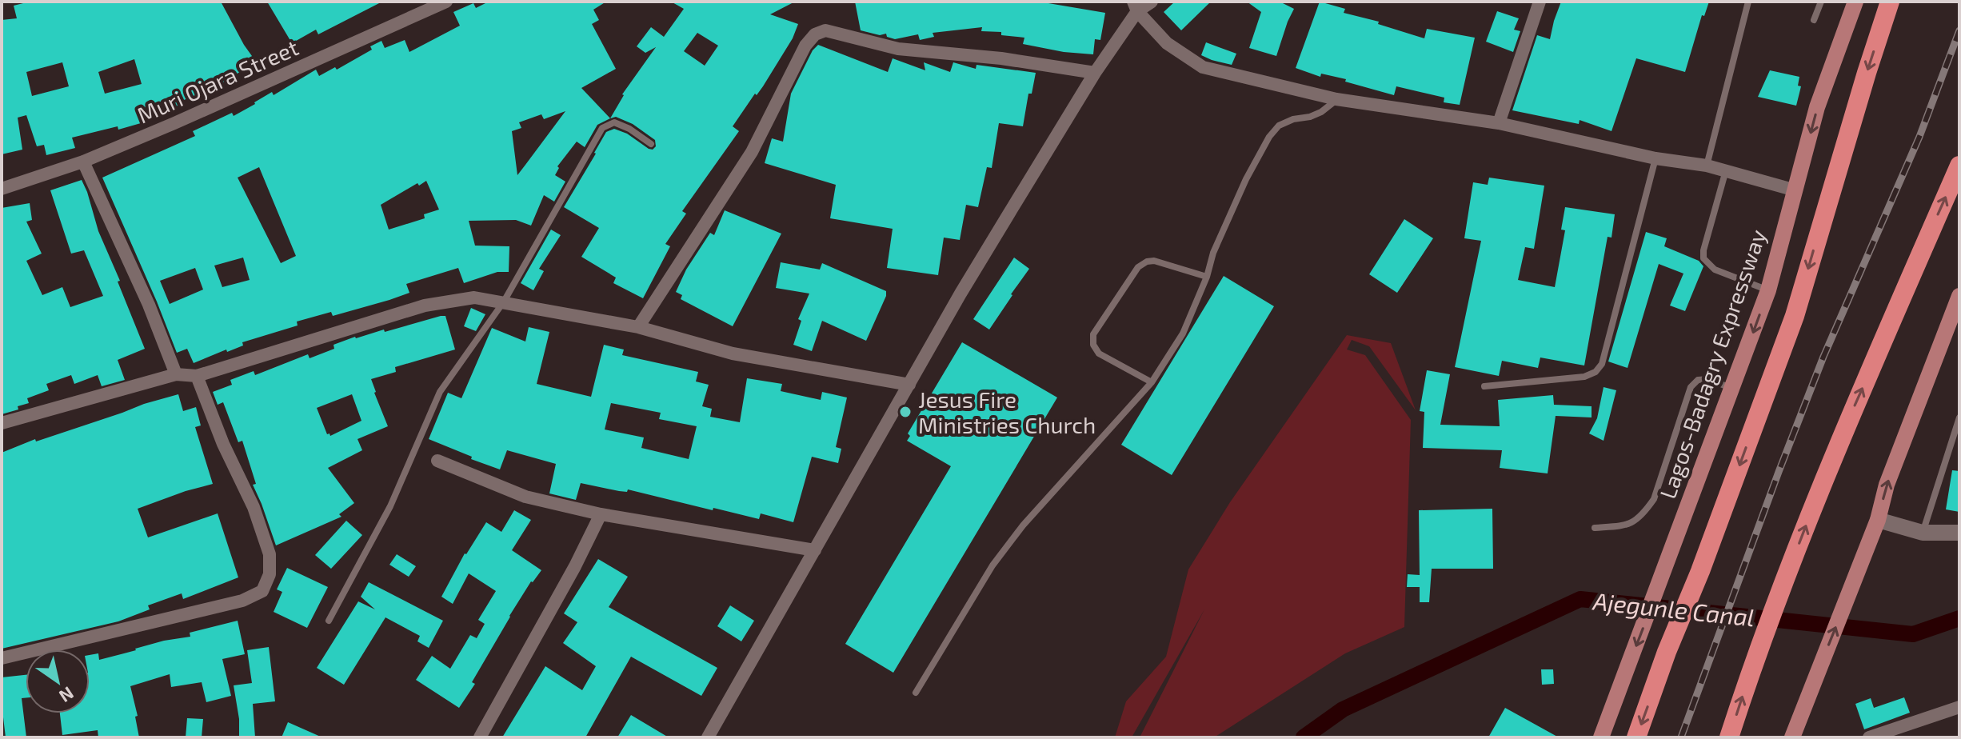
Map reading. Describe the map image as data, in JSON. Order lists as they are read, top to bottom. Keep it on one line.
{"streets":{"main road":["Lagos-Badagry Expressway"],"street":["Muri Ojara Street"]},"one_way":["Lagos-Badagry Expressway"],"water":["Ajegunle Canal"],"places":["Jesus Fire Ministries Church"],"north":"bottom right"}
